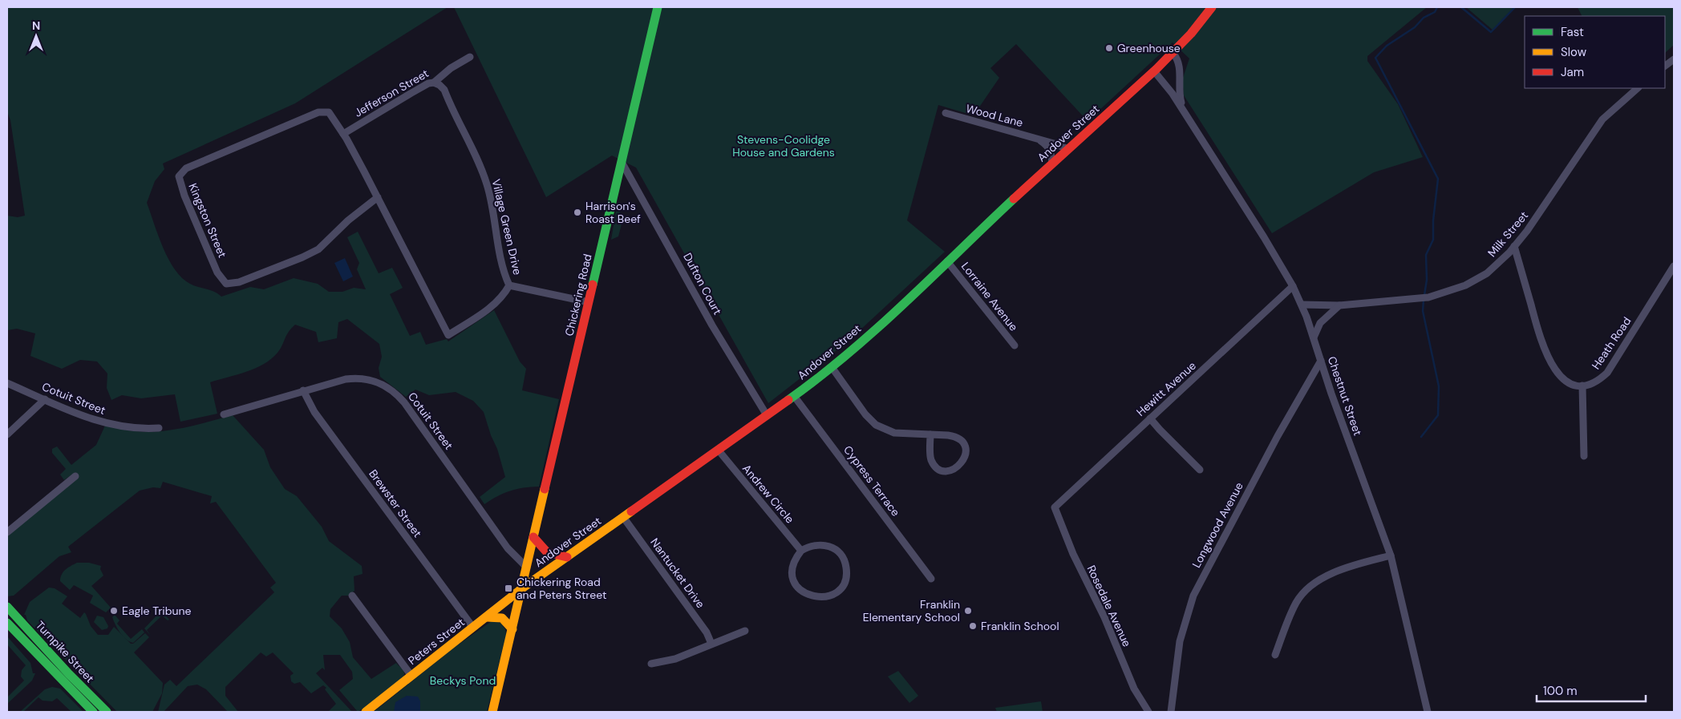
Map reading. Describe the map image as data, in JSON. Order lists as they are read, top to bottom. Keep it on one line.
{"streets":{"main road":["Andover Street","Chickering Road","Peters Street","Turnpike Street"],"street":["Jefferson Street","Wood Lane","Kingston Street","Village Green Drive","Milk Street","Dufton Court","Lorraine Avenue","Heath Road","Hewitt Avenue","Chestnut Street","Cotuit Street","Cypress Terrace","Andrew Circle","Brewster Street","Longwood Avenue","Nantucket Drive","Rosedale Avenue"]},"crossings":[["Jefferson Street","Kingston Street"],["Jefferson Street","Village Green Drive"],["Wood Lane","Andover Street"],["Andover Street","Dufton Court"],["Andover Street","Chickering Road"],["Andover Street","Lorraine Avenue"],["Andover Street","Chestnut Street"],["Andover Street","Cypress Terrace"],["Andover Street","Andrew Circle"],["Andover Street","Nantucket Drive"],["Andover Street","Peters Street"],["Kingston Street","Village Green Drive"],["Village Green Drive","Chickering Road"],["Milk Street","Chestnut Street"],["Dufton Court","Chickering Road"],["Chickering Road","Cotuit Street"],["Chickering Road","Peters Street"],["Hewitt Avenue","Chestnut Street"],["Hewitt Avenue","Rosedale Avenue"],["Chestnut Street","Longwood Avenue"],["Cotuit Street","Brewster Street"],["Brewster Street","Peters Street"]],"parks":["Stevens-Coolidge House and Gardens","Beckys Pond"],"places":{"other":["Greenhouse","Harrison's Roast Beef","Eagle Tribune","Franklin Elementary School","Franklin School"],"transit":["Chickering Road and Peters Street"]},"legend":["Fast","Slow","Jam"],"scale_bar":"100 m","north":"top"}
